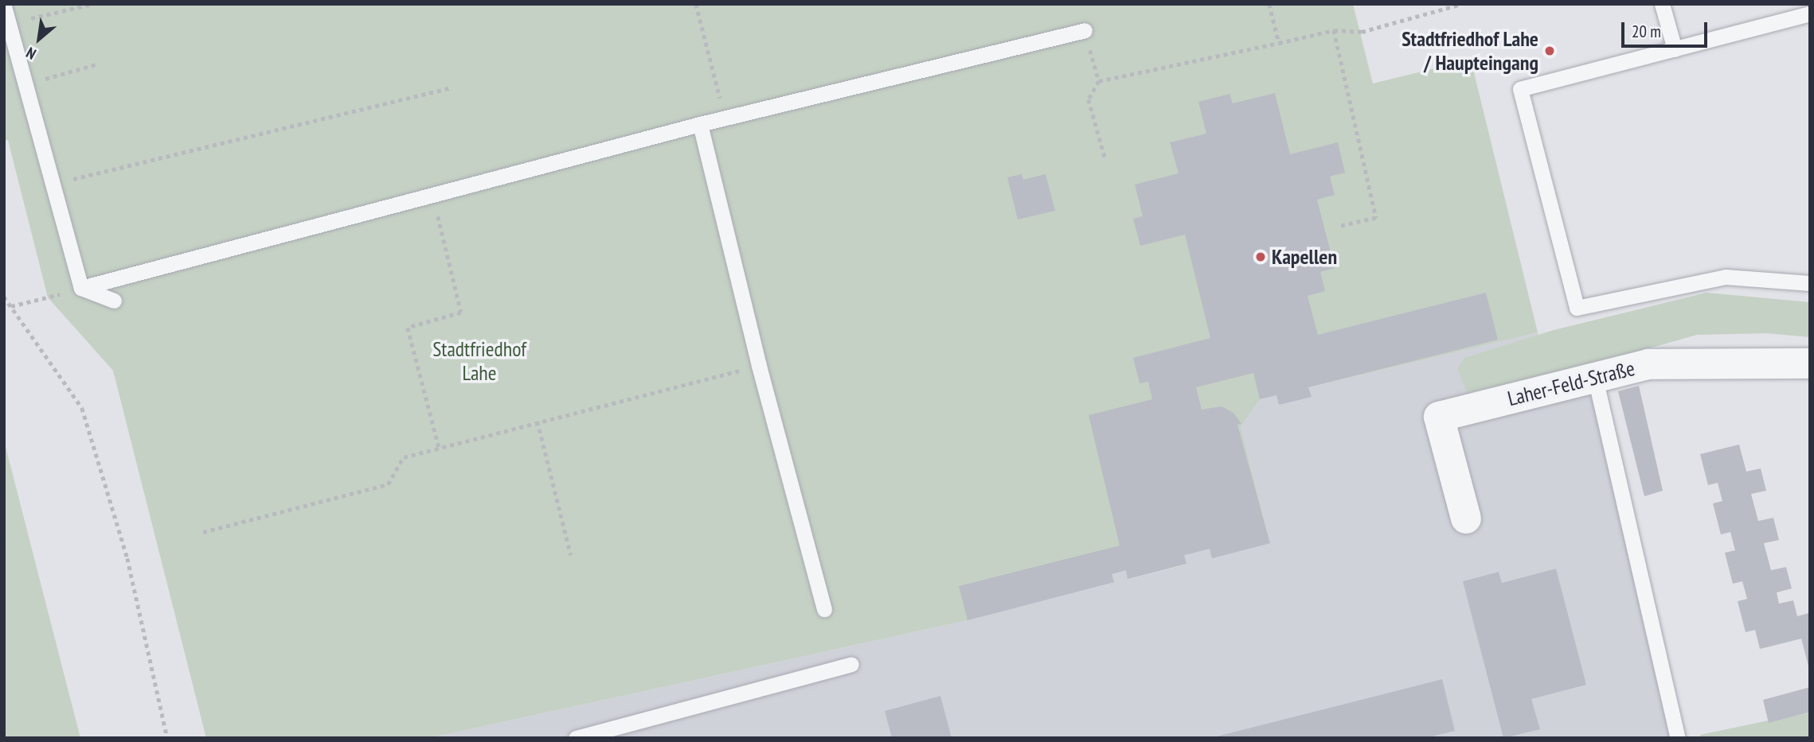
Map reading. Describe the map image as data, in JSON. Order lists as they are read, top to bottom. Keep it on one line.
{"streets":{"street":["Laher-Feld-Straße"]},"parks":["Stadtfriedhof Lahe"],"places":["Stadtfriedhof Lahe / Haupteingang","Kapellen"],"scale_bar":"20 m","north":"bottom left"}
